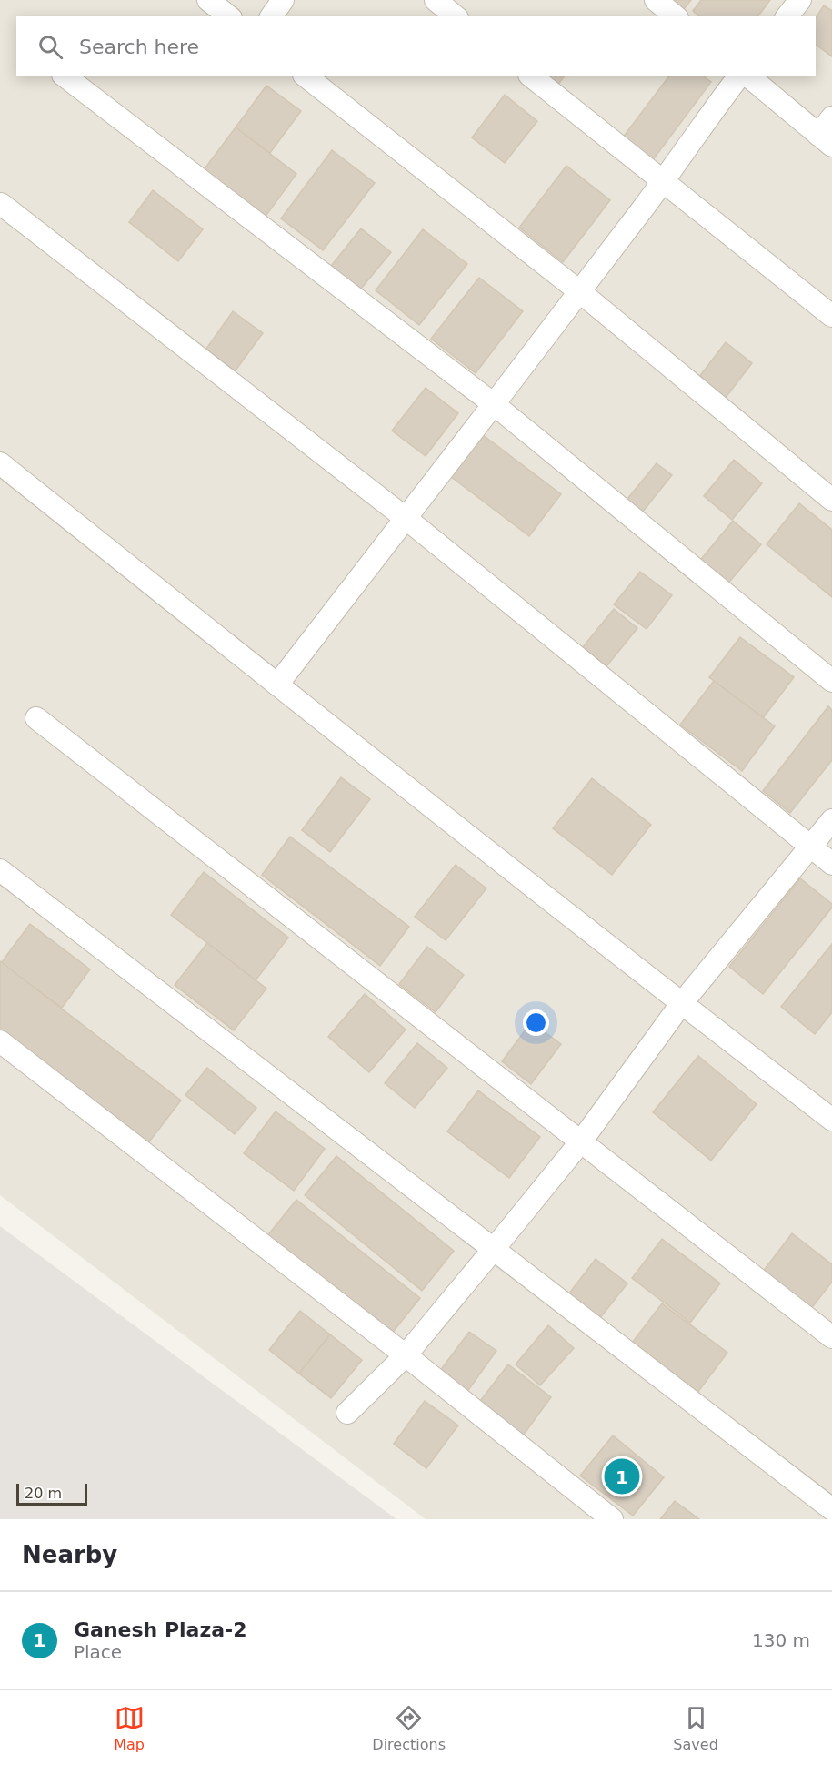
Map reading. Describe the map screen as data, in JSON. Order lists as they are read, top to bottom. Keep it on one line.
{"scale_bar":"20 m","page":{"search":"Search here","pins":"1","scale":"20 m","heading":"Nearby","list":[{"mark":"1","name":"Ganesh Plaza-2","note":"Place","value":"130 m"}],"nav":["Map","Directions","Saved"]}}
